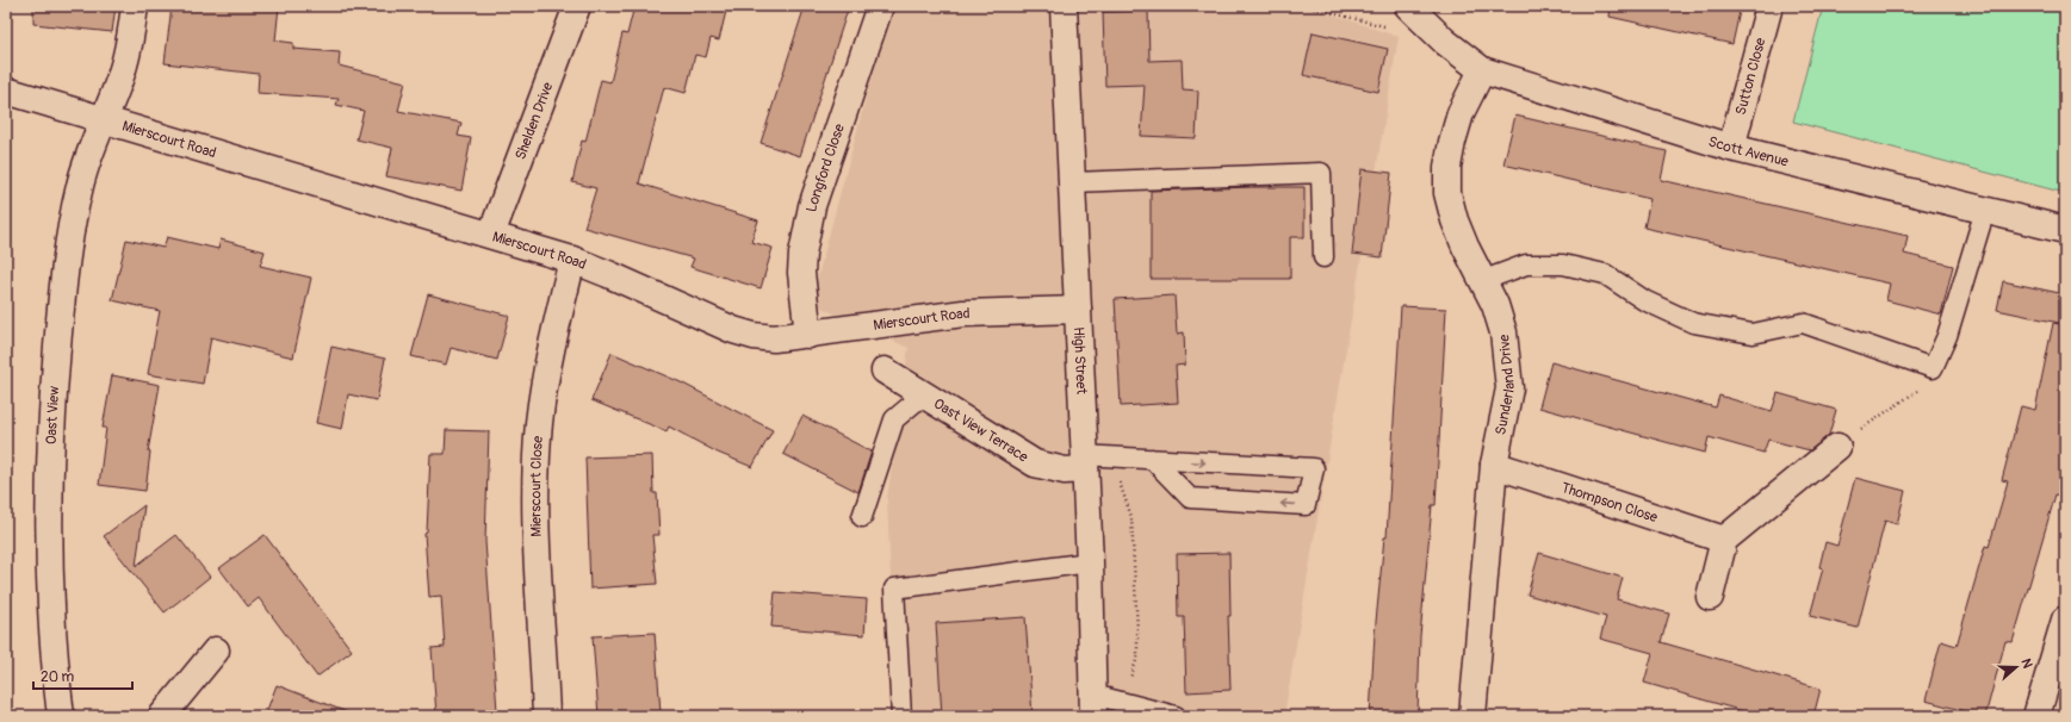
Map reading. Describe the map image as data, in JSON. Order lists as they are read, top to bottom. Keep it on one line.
{"streets":{"street":["Sutton Close","Shelden Drive","Mierscourt Road","Scott Avenue","Longford Close","High Street","Sunderland Drive","Oast View","Oast View Terrace","Mierscourt Close","Thompson Close"]},"crossings":[["Sutton Close","Scott Avenue"],["Shelden Drive","Mierscourt Road"],["Mierscourt Road","Longford Close"],["Mierscourt Road","High Street"],["Mierscourt Road","Oast View"],["Mierscourt Road","Mierscourt Close"],["Scott Avenue","Sunderland Drive"],["High Street","Oast View Terrace"],["Sunderland Drive","Thompson Close"]],"scale_bar":"20 m","north":"right"}
